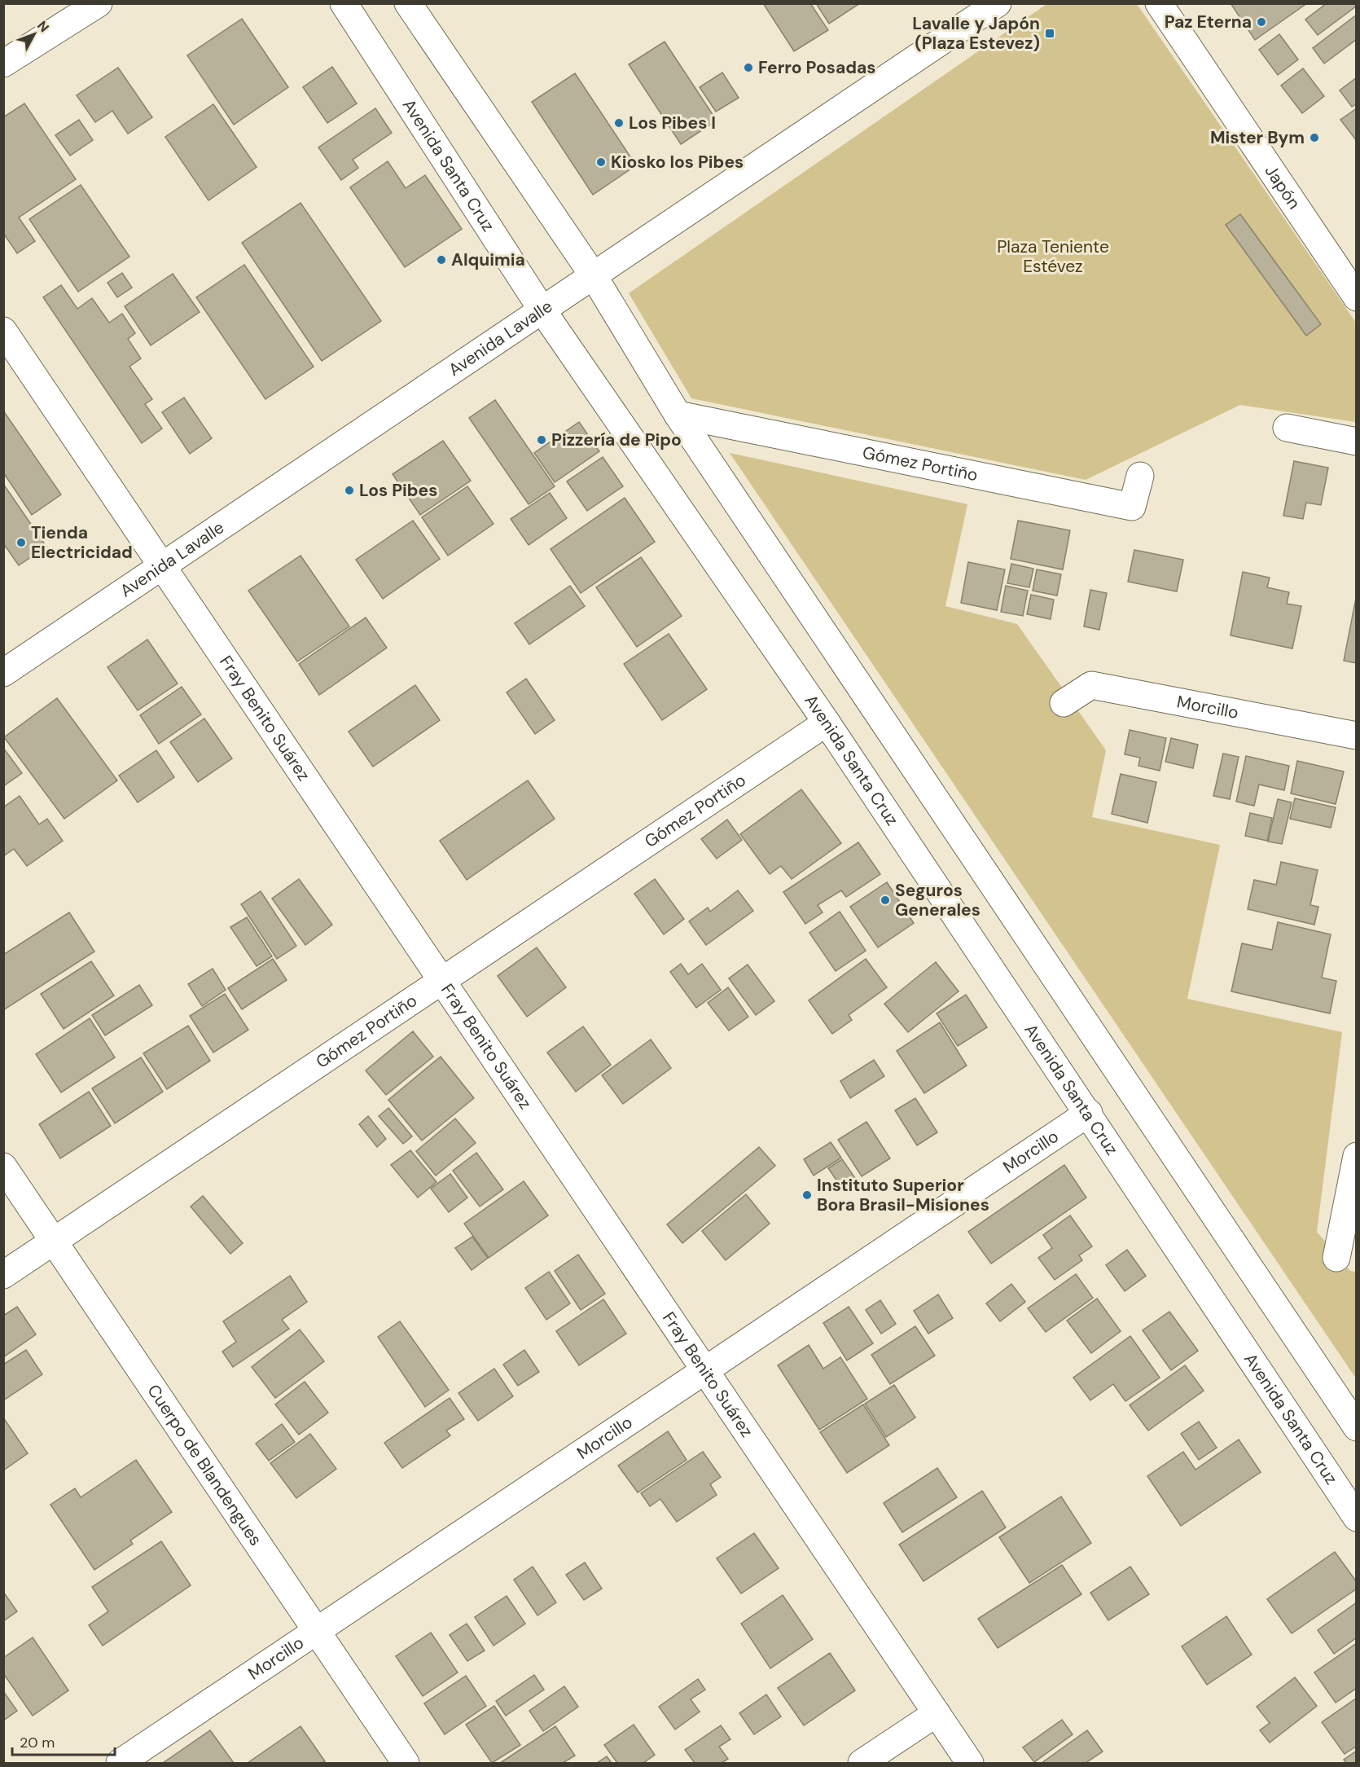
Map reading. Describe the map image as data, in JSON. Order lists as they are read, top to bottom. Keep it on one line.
{"streets":{"street":["Avenida Santa Cruz","Japón","Avenida Lavalle","Gómez Portiño","Morcillo","Fray Benito Suárez","Cuerpo de Blandengues"]},"crossings":[["Avenida Santa Cruz","Avenida Lavalle"],["Avenida Santa Cruz","Gómez Portiño"],["Avenida Santa Cruz","Morcillo"],["Avenida Lavalle","Fray Benito Suárez"],["Gómez Portiño","Fray Benito Suárez"],["Gómez Portiño","Cuerpo de Blandengues"],["Morcillo","Fray Benito Suárez"],["Morcillo","Cuerpo de Blandengues"]],"parks":["Plaza Teniente Estévez"],"places":{"other":["Paz Eterna","Ferro Posadas","Los Pibes I","Mister Bym","Kiosko los Pibes","Alquimia","Pizzería de Pipo","Los Pibes","Tienda Electricidad","Seguros Generales","Instituto Superior Bora Brasil-Misiones"],"transit":["Lavalle y Japón (Plaza Estevez)"]},"scale_bar":"20 m","north":"top right"}
